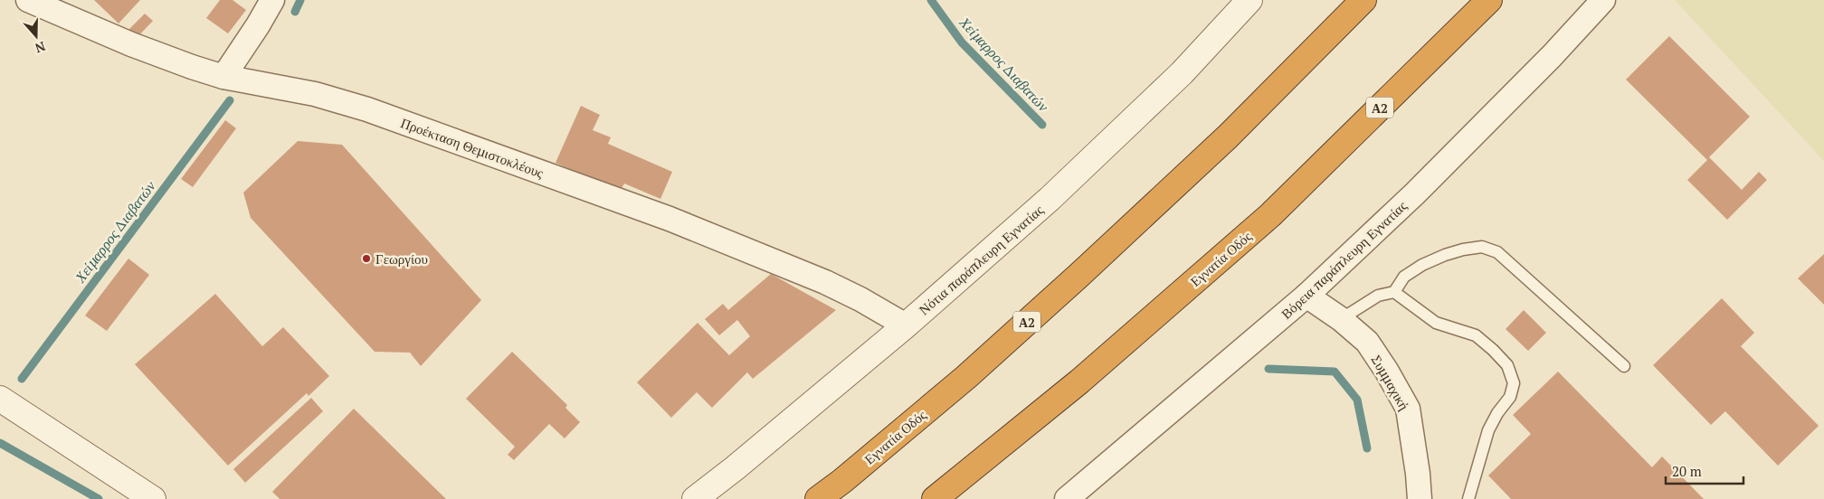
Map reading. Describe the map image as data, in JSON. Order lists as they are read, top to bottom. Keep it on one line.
{"streets":{"highway":["Α2","Εγνατία Οδός"],"street":["Προέκταση Θεμιστοκλέους","Νότια παράπλευρη Εγνατίας","Βόρεια παράπλευρη Εγνατίας","Συμμαχική"]},"crossings":[["Προέκταση Θεμιστοκλέους","Νότια παράπλευρη Εγνατίας"],["Βόρεια παράπλευρη Εγνατίας","Συμμαχική"]],"water":["Χείμαρρος Διαβατών"],"places":["Γεωργίου"],"scale_bar":"20 m","north":"bottom"}
